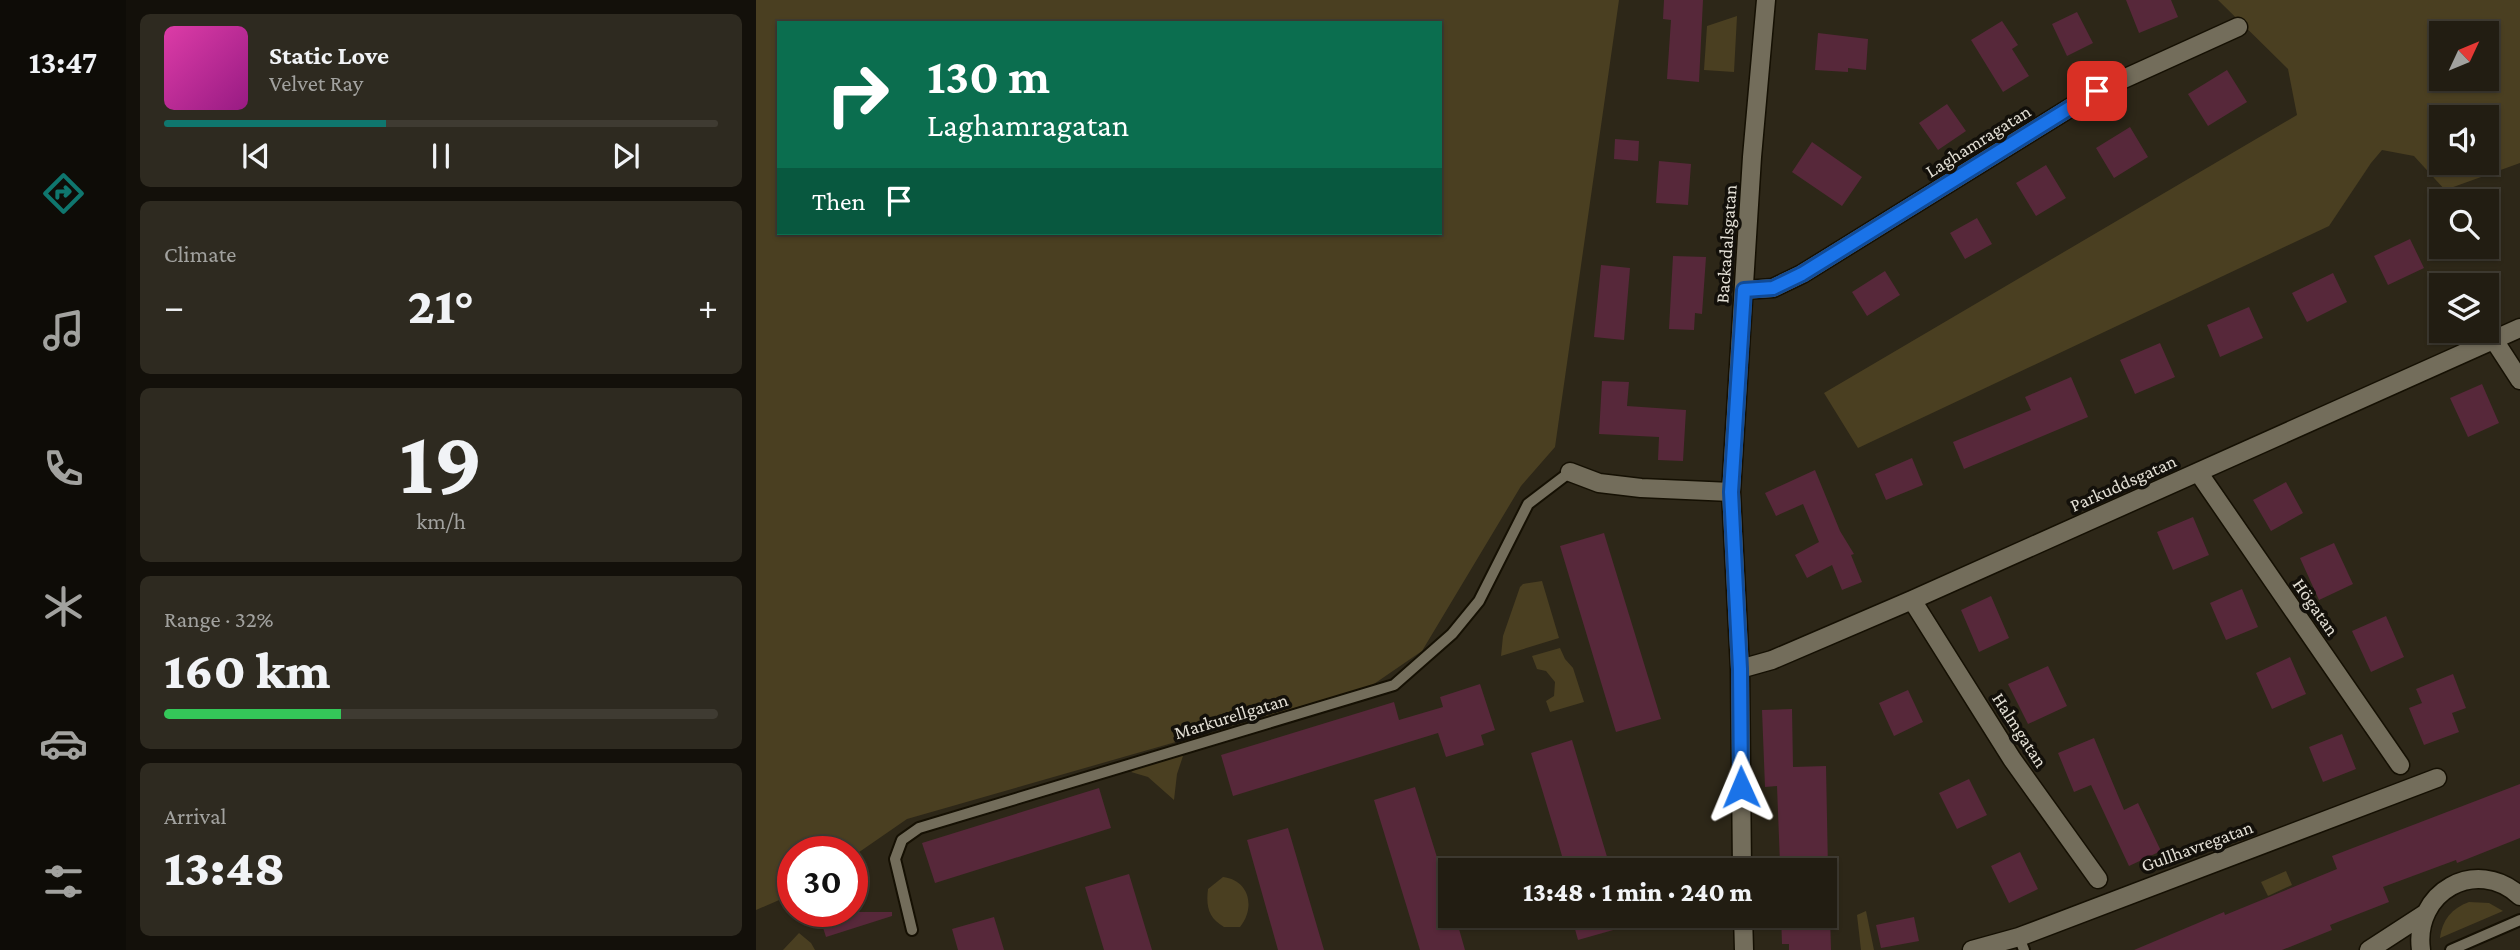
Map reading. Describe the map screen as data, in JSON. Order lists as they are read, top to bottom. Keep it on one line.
{"streets":{"street":["Laghamragatan","Backadalsgatan","Parkuddsgatan","Högatan","Halmgatan","Gullhavregatan"],"lane":["Markurellgatan"]},"crossings":[["Laghamragatan","Backadalsgatan"],["Backadalsgatan","Parkuddsgatan"],["Parkuddsgatan","Högatan"],["Parkuddsgatan","Halmgatan"]],"north":"top right","page":{"tabs":"13:47","turn":["130 m","Laghamragatan"],"song":["Static Love","Velvet Ray"],"then":"Then","tile":["Climate",["19","km/h"],["Range · 32%","160 km"],["Arrival","13:48"]],"heat":["−","21°","+"],"limit":"30","trip":"13:48 · 1 min · 240 m"}}
